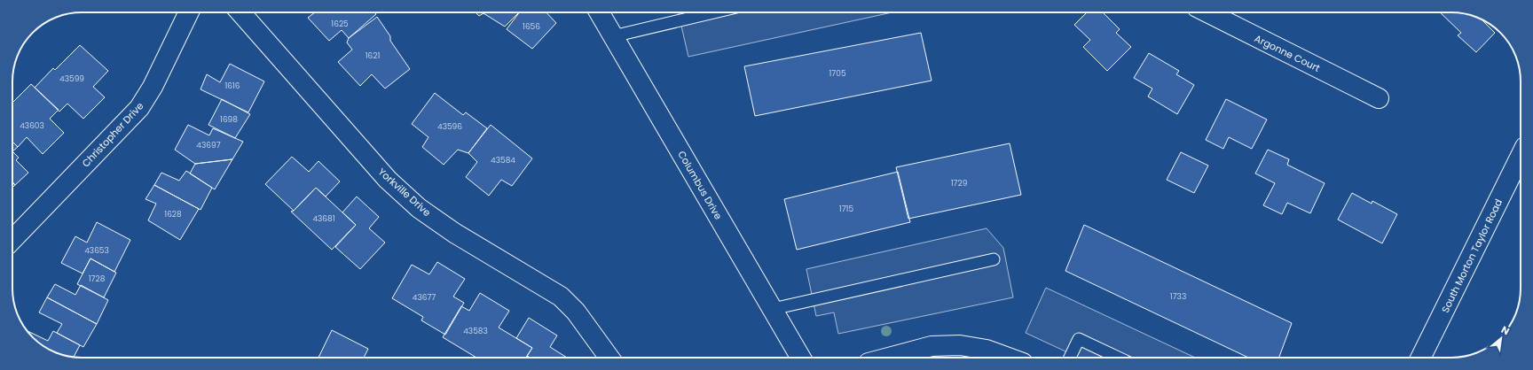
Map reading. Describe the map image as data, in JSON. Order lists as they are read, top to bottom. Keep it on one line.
{"streets":{"street":["Argonne Court","Christopher Drive","Columbus Drive","Yorkville Drive","South Morton Taylor Road"]},"house_numbers":["1625","1656","1621","1705","43599","1616","1698","43603","43596","43697","43584","1729","1715","1628","43681","43653","1728","1733","43677","43583"],"north":"top right"}
